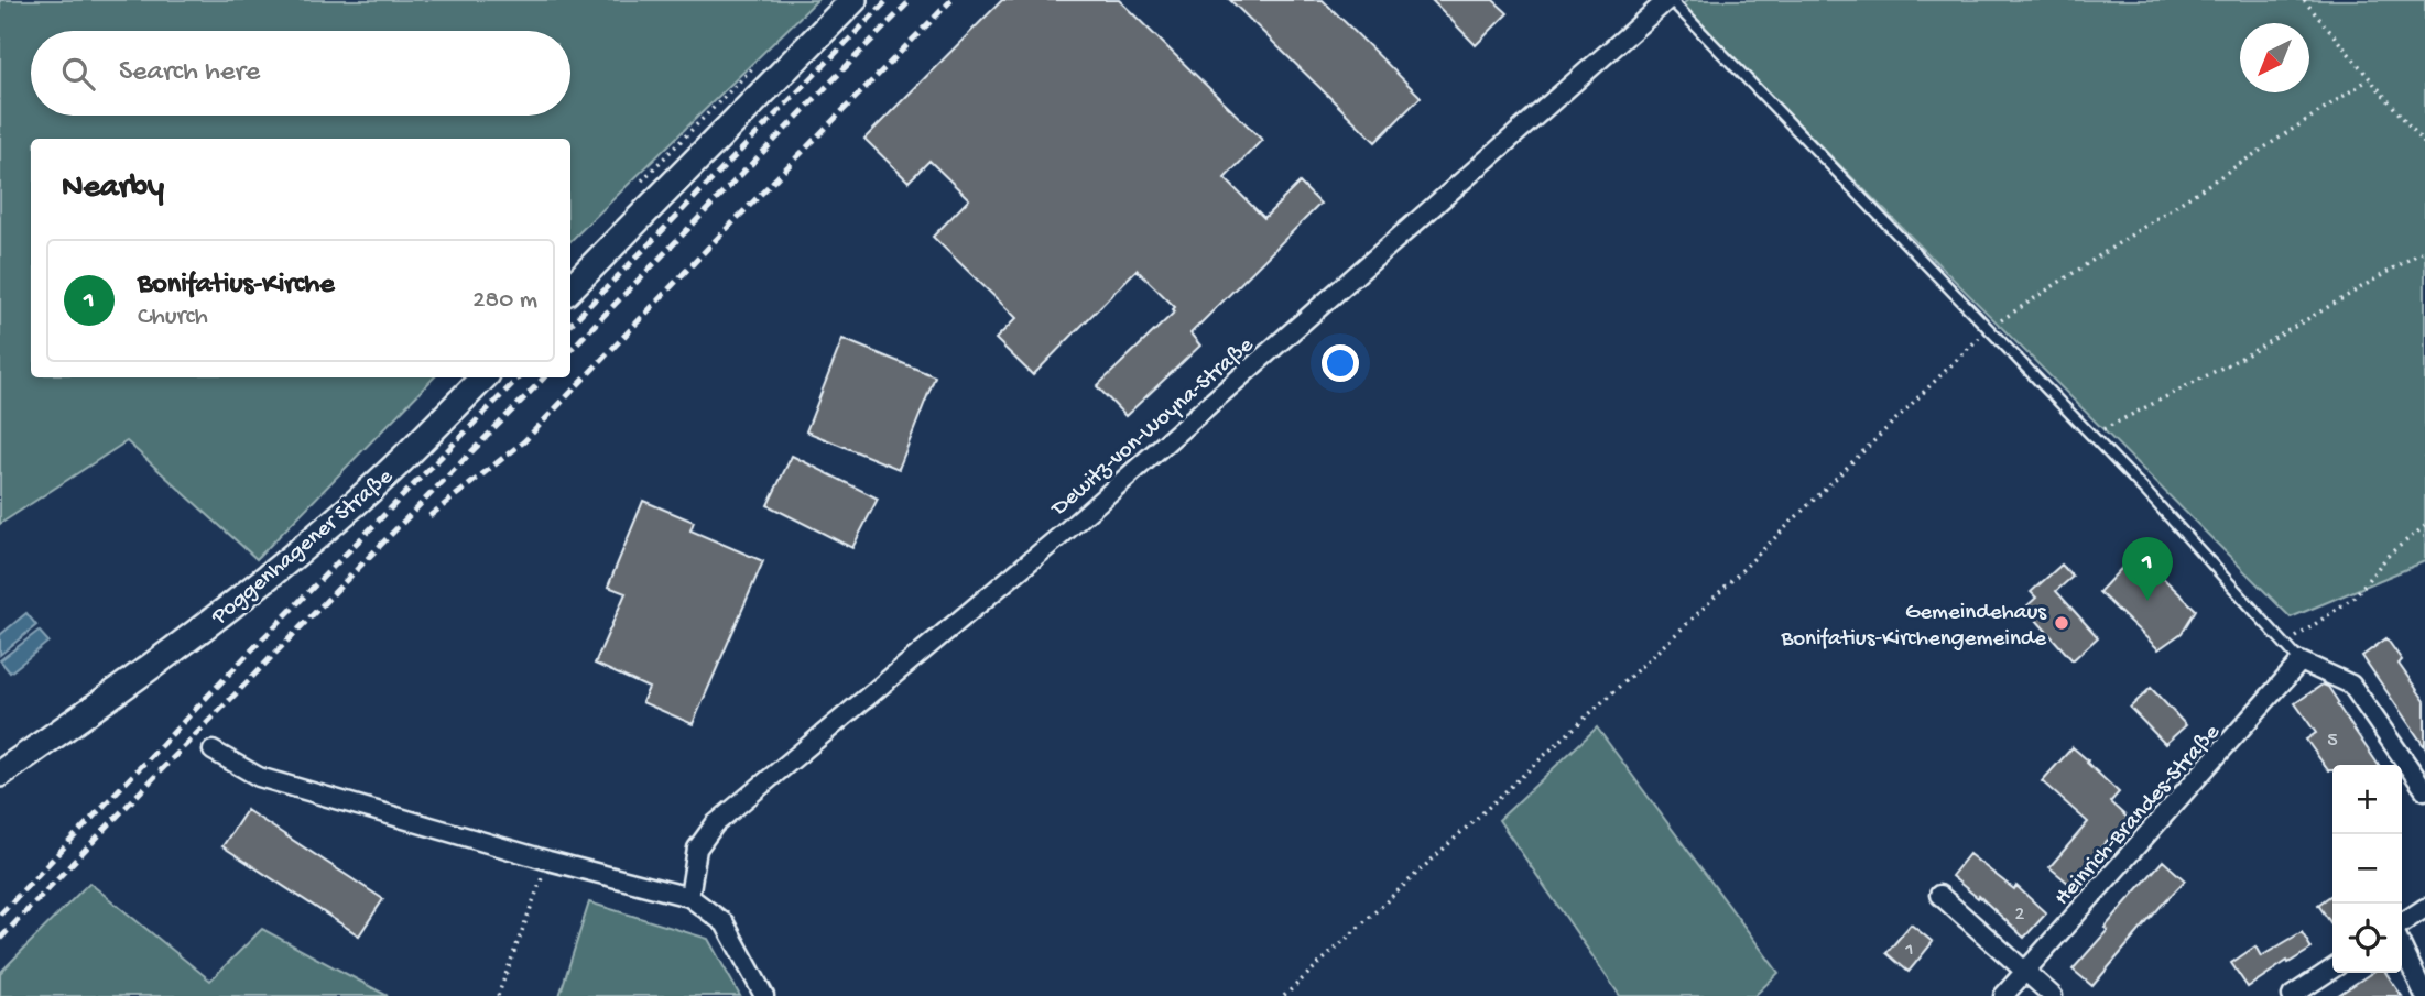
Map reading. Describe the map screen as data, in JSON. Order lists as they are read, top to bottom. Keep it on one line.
{"streets":{"street":["Dewitz-von-Woyna-Straße","Poggenhagener Straße","Heinrich-Brandes-Straße"]},"places":["Gemeindehaus Bonifatius-Kirchengemeinde"],"house_numbers":["5","2","1"],"north":"bottom left","page":{"search":"Search here","heading":"Nearby","list":[{"mark":"1","name":"Bonifatius-Kirche","note":"Church","value":"280 m"}],"pins":"1","map_buttons":["+","−"]}}
